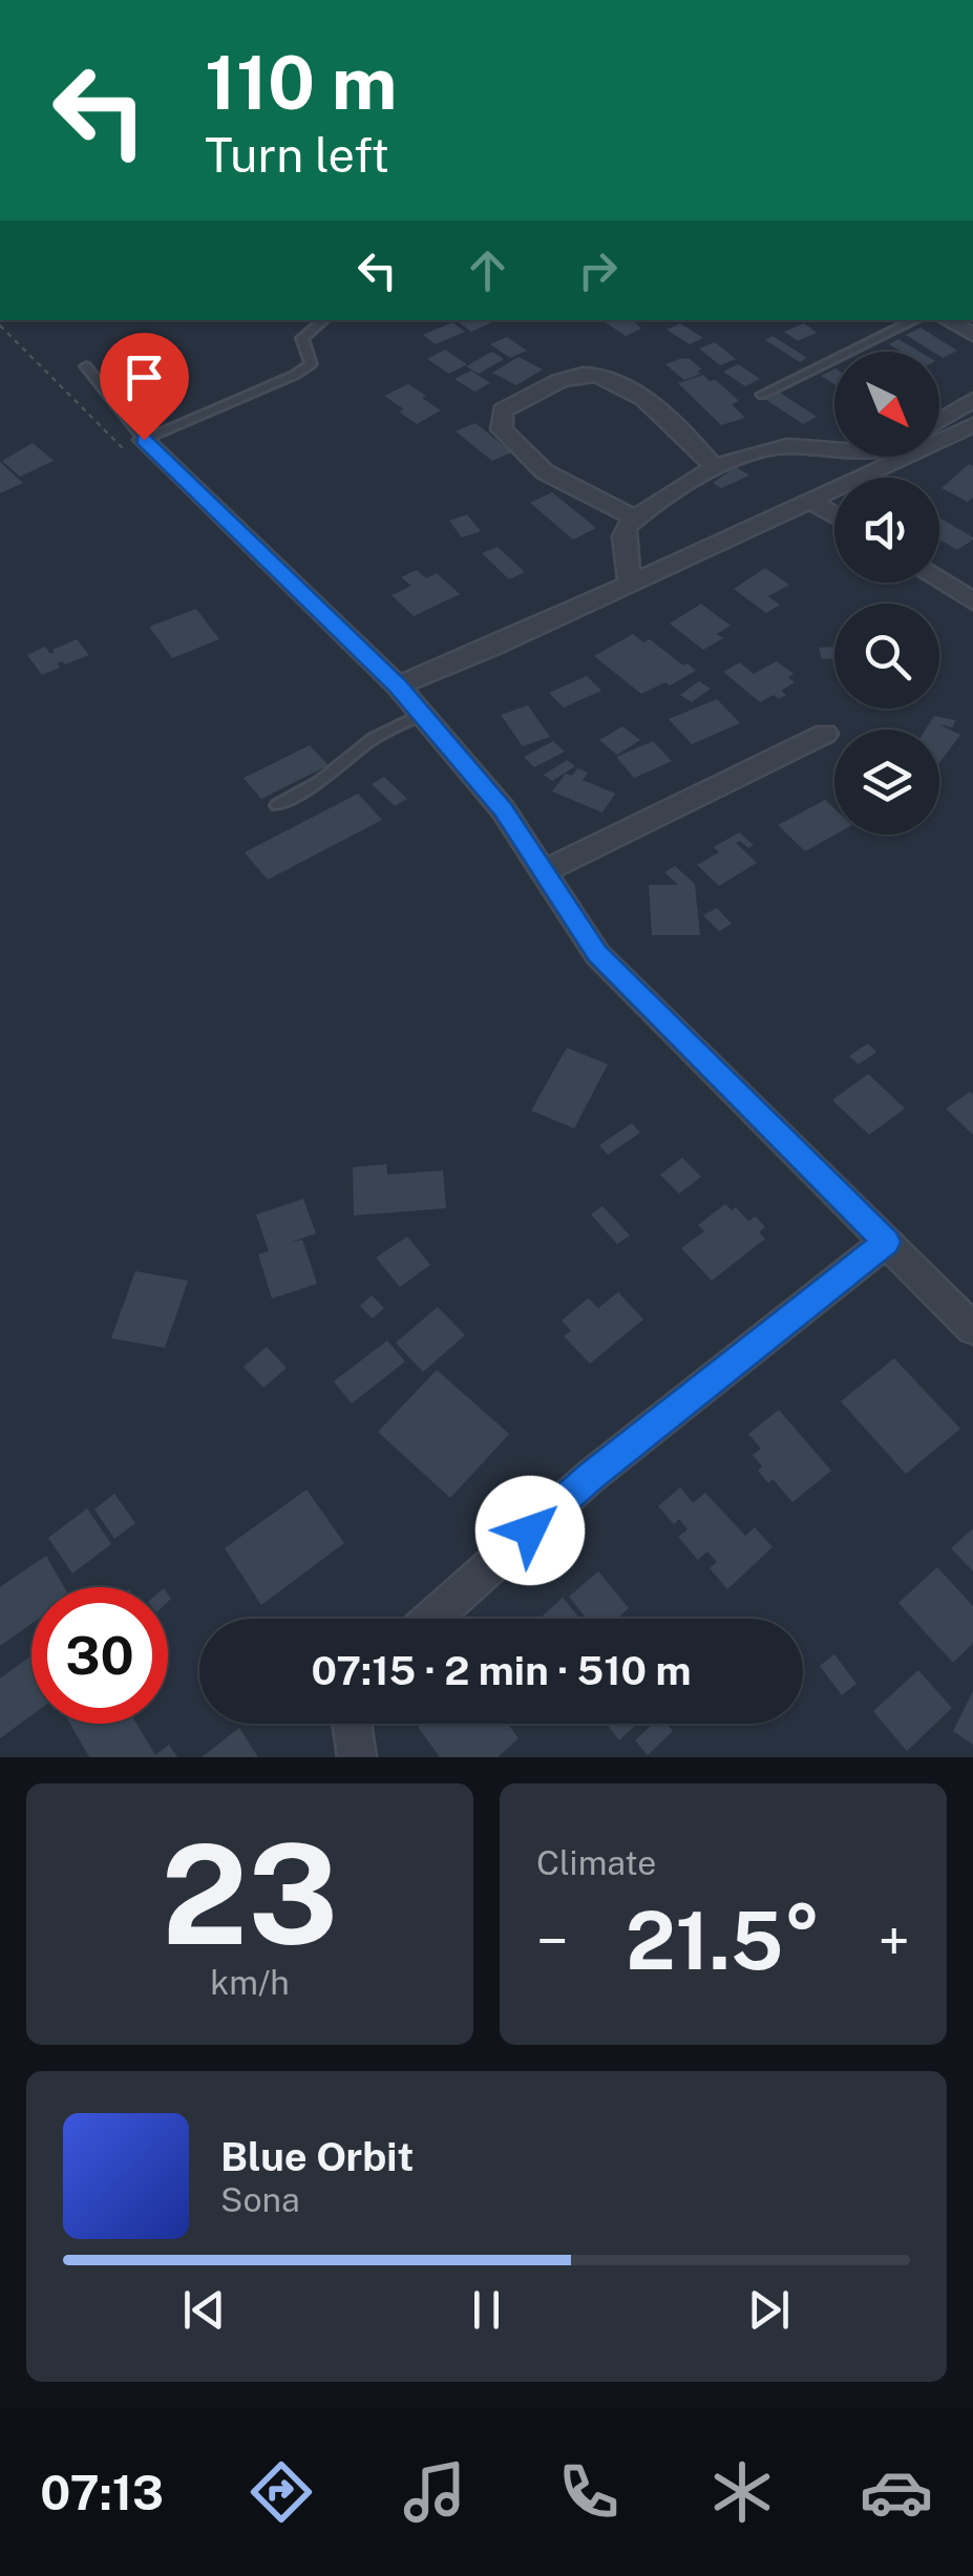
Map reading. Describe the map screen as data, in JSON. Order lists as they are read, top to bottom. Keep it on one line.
{"north":"bottom right","page":{"turn":["110 m","Turn left"],"limit":"30","trip":"07:15 · 2 min · 510 m","tile":[["23","km/h"],"Climate"],"heat":["−","21.5°","+"],"song":["Blue Orbit","Sona"],"tabs":"07:13"}}
